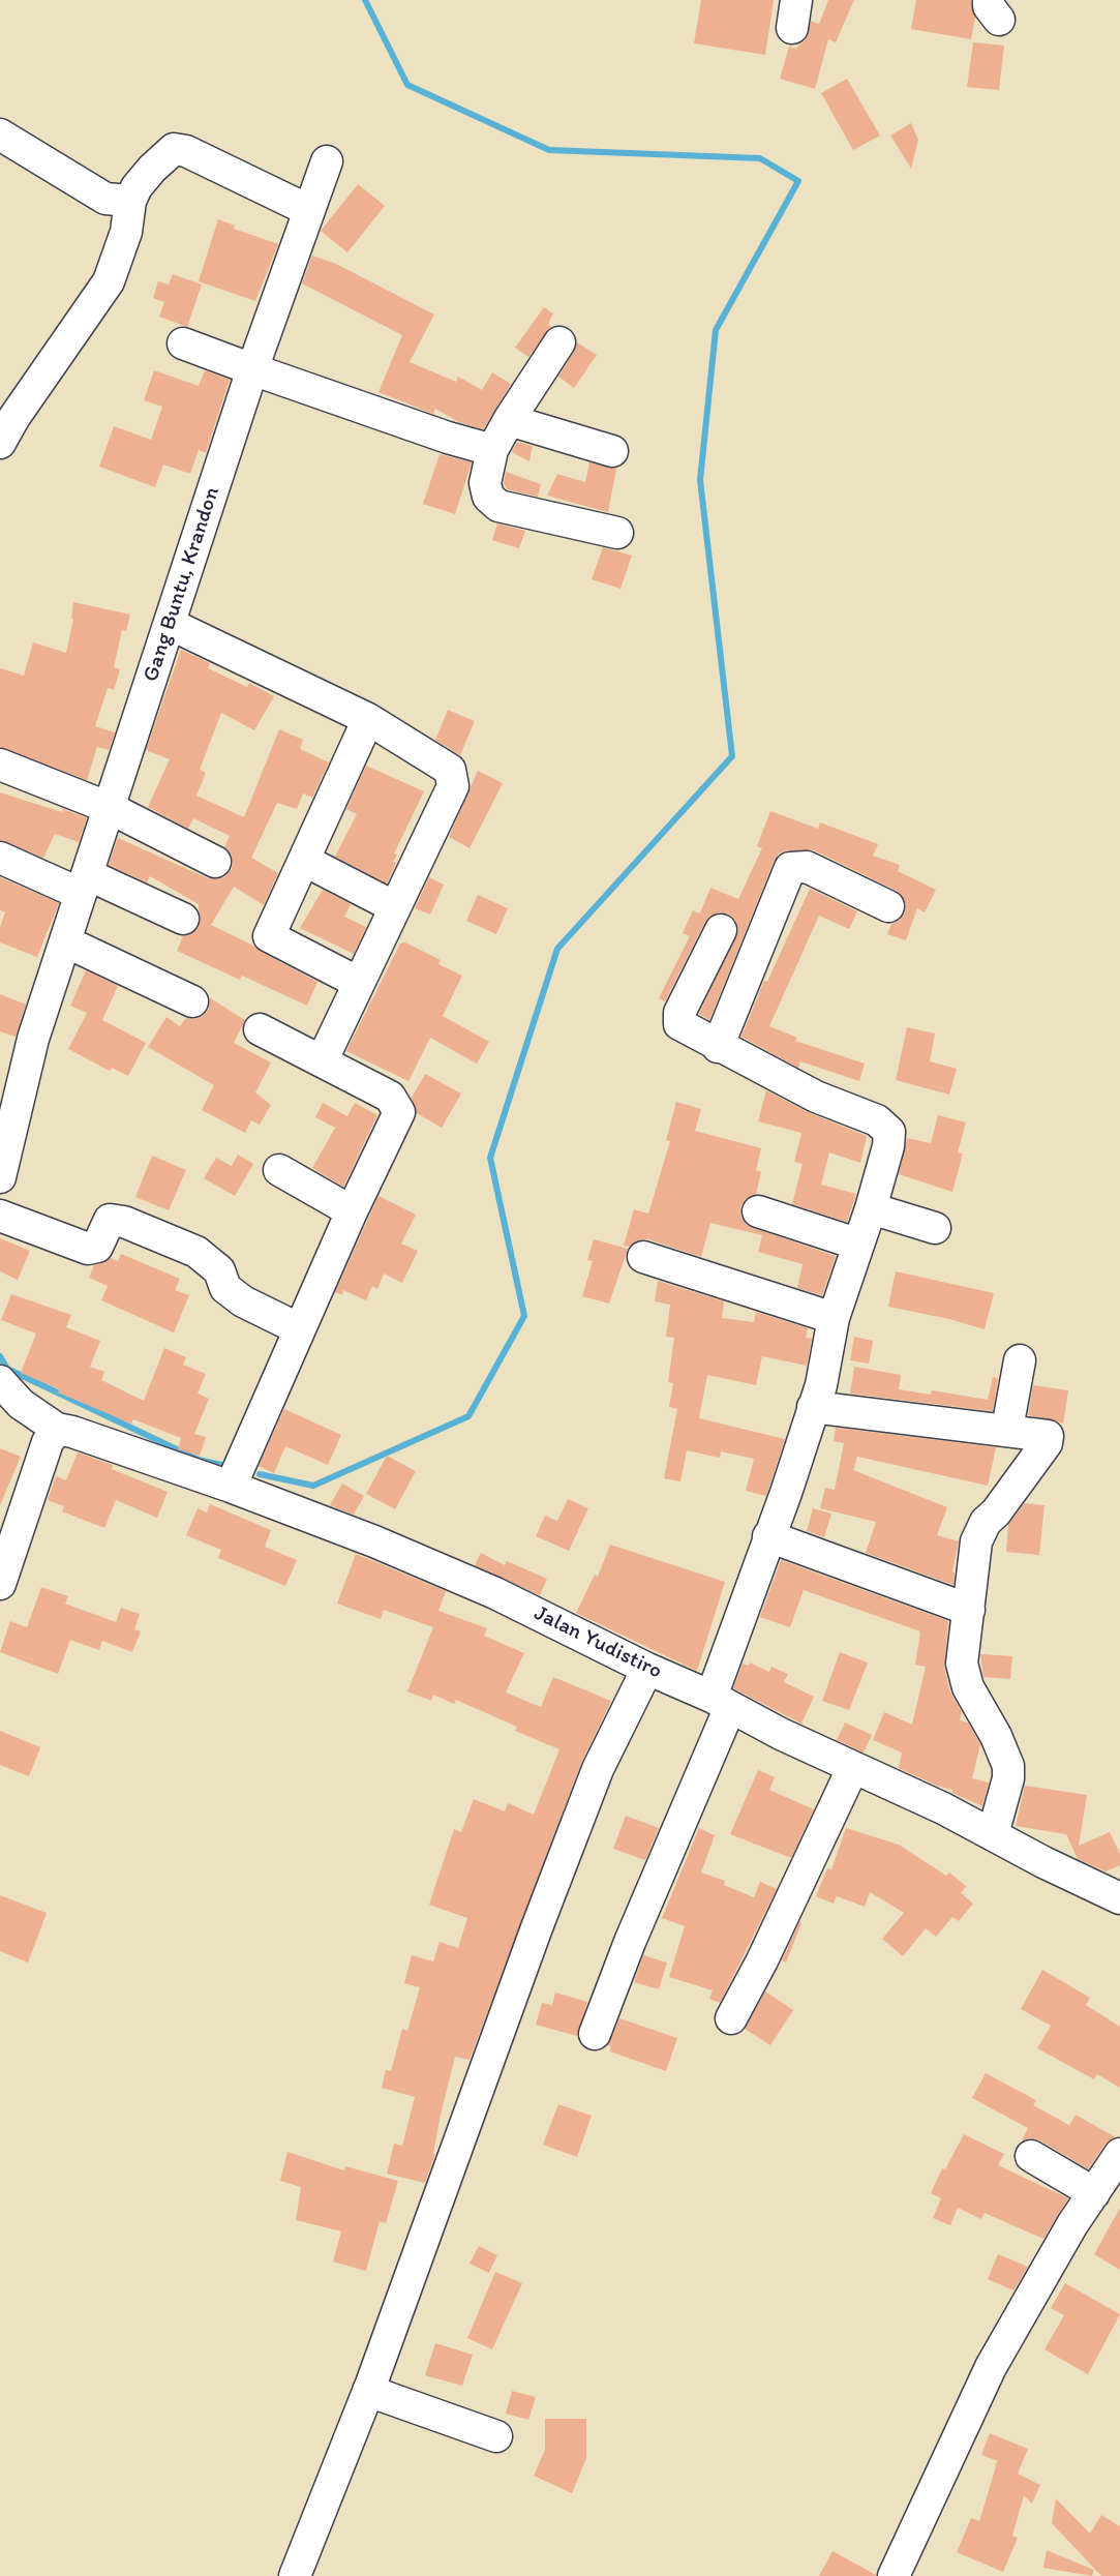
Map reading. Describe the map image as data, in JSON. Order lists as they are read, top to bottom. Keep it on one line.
{"streets":{"street":["Gang Buntu, Krandon","Jalan Yudistiro"]}}
